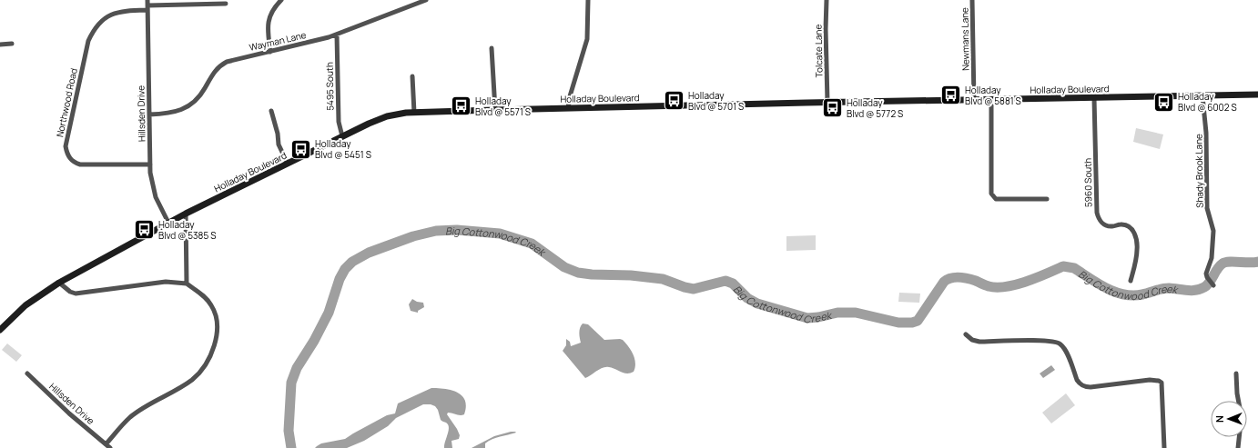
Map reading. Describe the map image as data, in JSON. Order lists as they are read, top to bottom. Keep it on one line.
{"streets":{"main road":["Holladay Boulevard"],"street":["Newmans Lane","Wayman Lane","Tolcate Lane","5495 South","Northwood Road","Hillsden Drive","Shady Brook Lane","5960 South"]},"crossings":[["Newmans Lane","Holladay Boulevard"],["Wayman Lane","5495 South"],["Wayman Lane","Hillsden Drive"],["Tolcate Lane","Holladay Boulevard"],["5495 South","Holladay Boulevard"],["Holladay Boulevard","Hillsden Drive"],["Holladay Boulevard","Shady Brook Lane"],["Holladay Boulevard","5960 South"],["Northwood Road","Hillsden Drive"]],"water":["Big Cottonwood Creek"],"places":{"bus stop":["Holladay Blvd @ 5881 S","Holladay Blvd @ 5701 S","Holladay Blvd @ 6002 S","Holladay Blvd @ 5571 S","Holladay Blvd @ 5772 S","Holladay Blvd @ 5451 S","Holladay Blvd @ 5385 S"]},"north":"left"}
